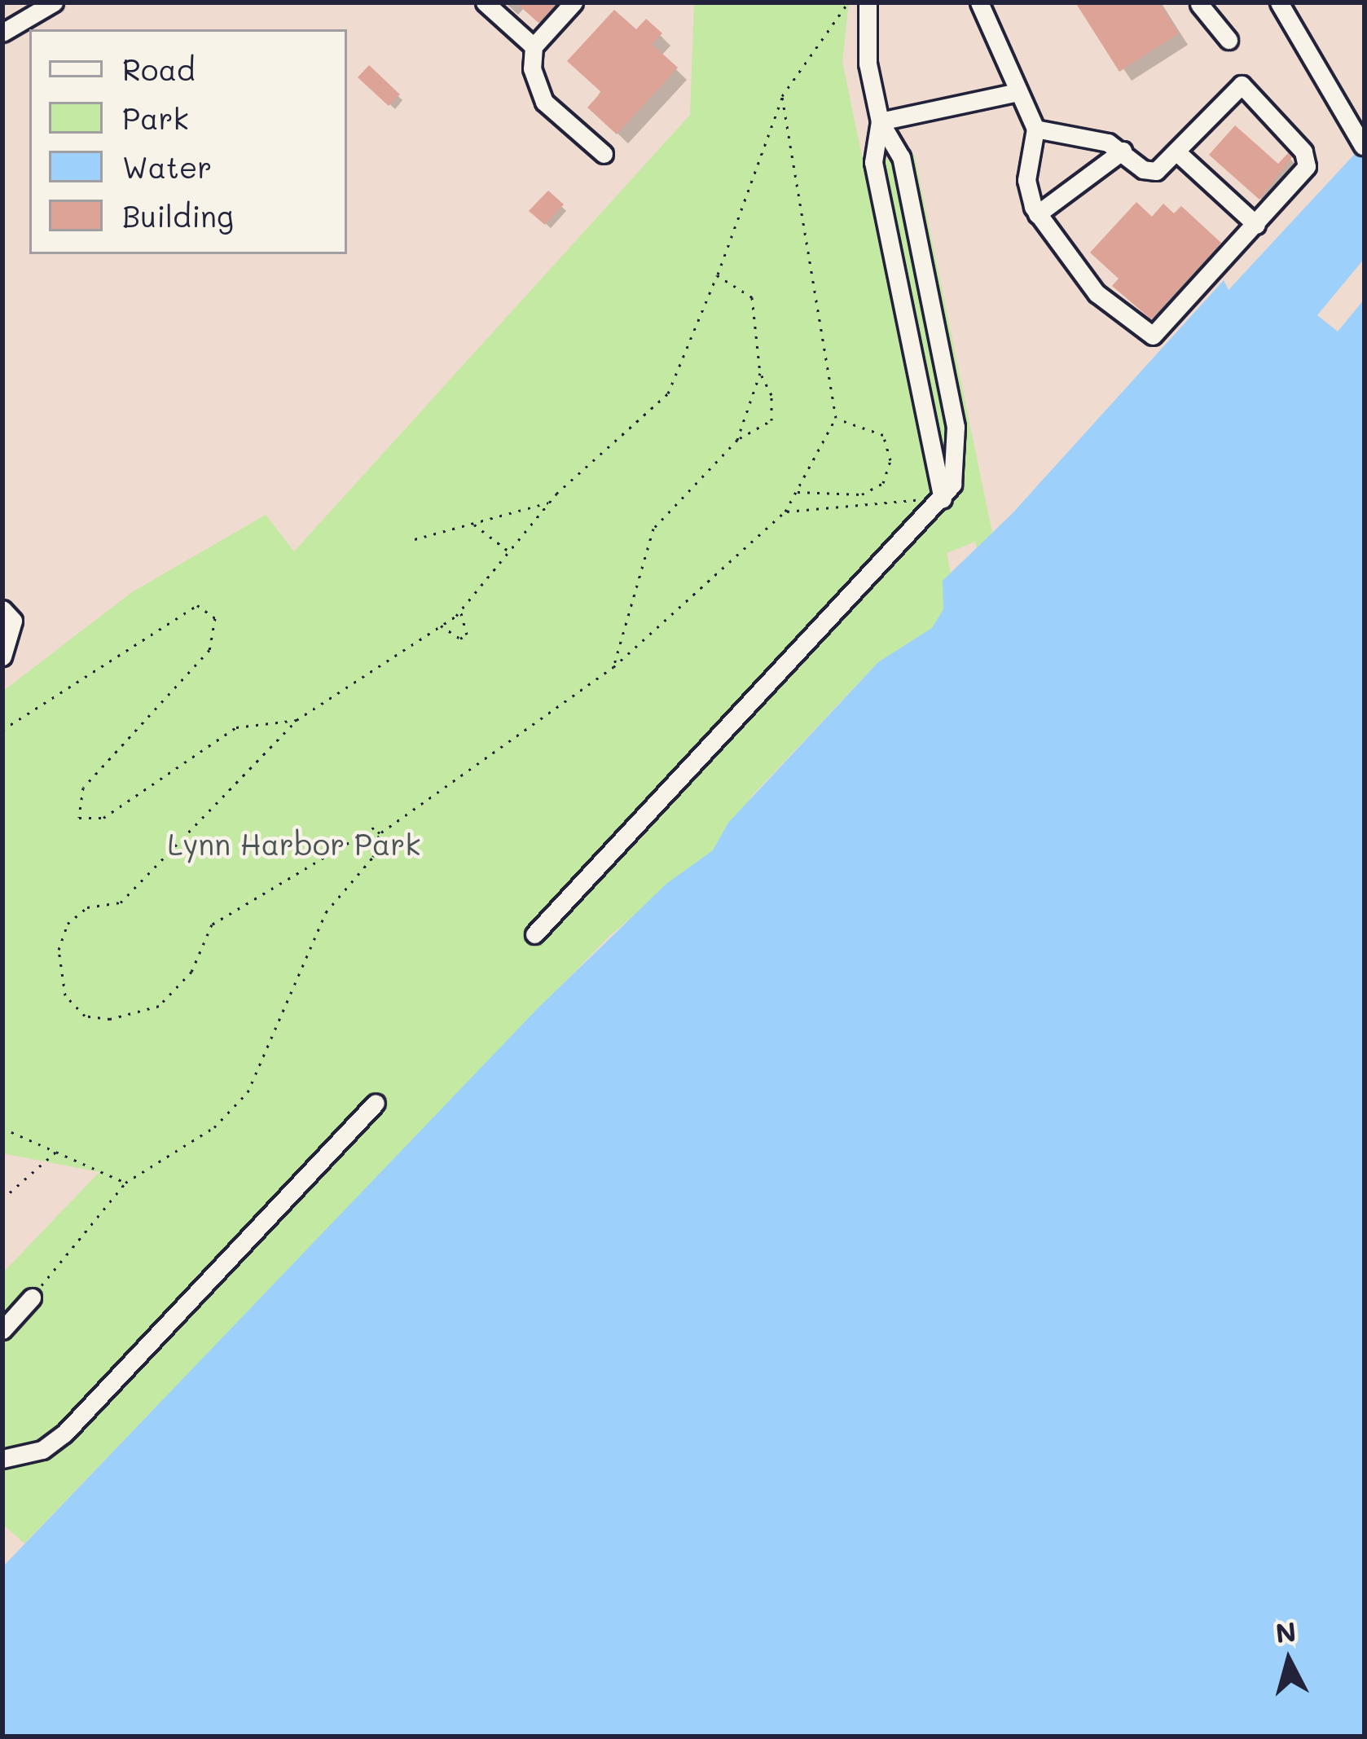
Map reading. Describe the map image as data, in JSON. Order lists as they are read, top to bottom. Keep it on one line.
{"parks":["Lynn Harbor Park"],"legend":["Road","Park","Water","Building"],"north":"top"}
